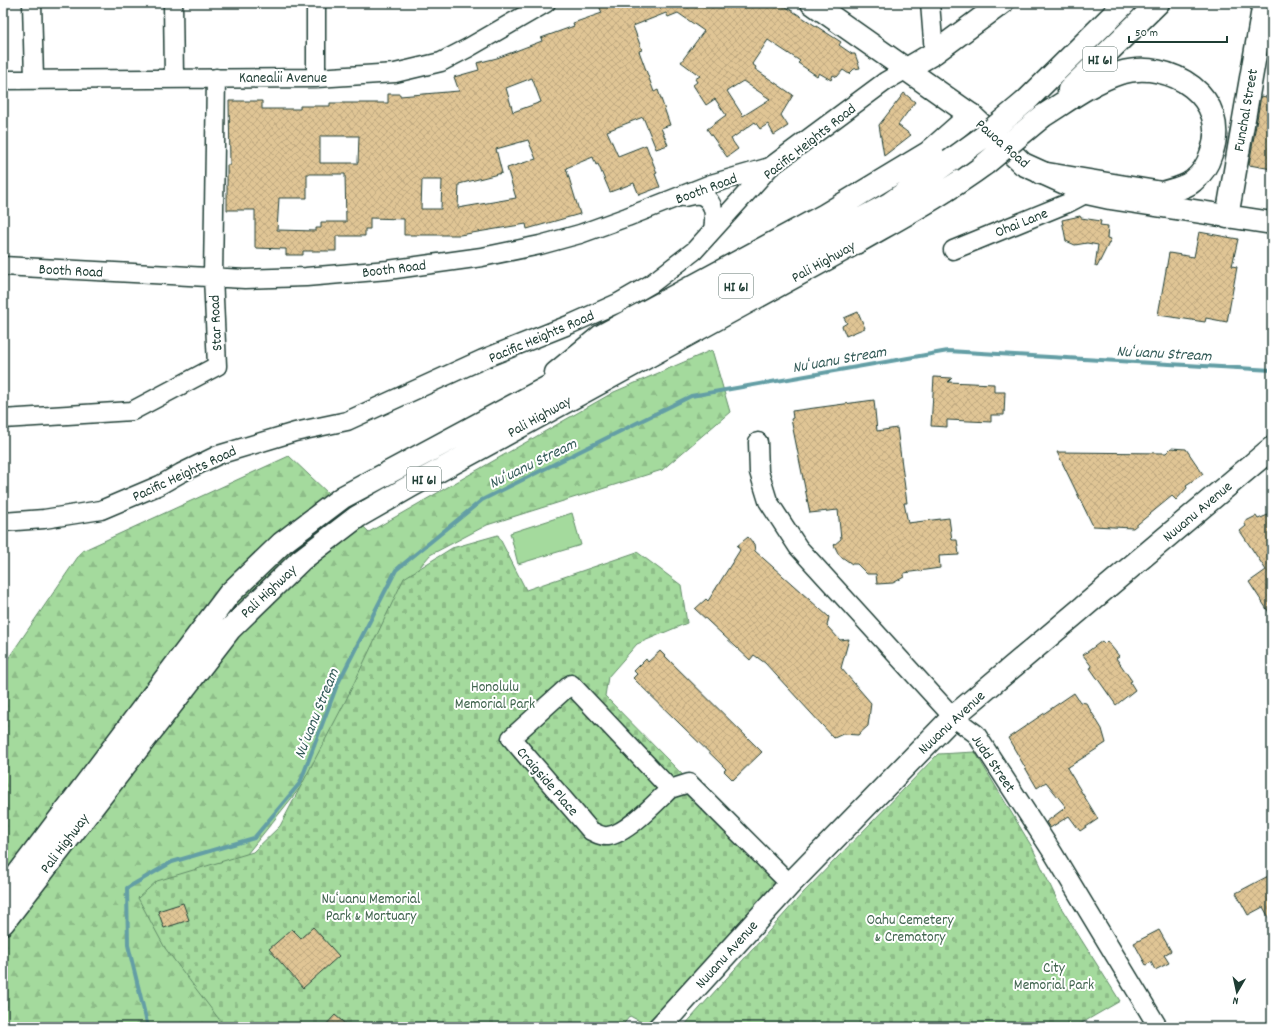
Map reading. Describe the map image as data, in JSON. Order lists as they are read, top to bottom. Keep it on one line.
{"streets":{"main road":["HI 61","Funchal Street","Pacific Heights Road","Pauoa Road","Pali Highway","Nuuanu Avenue"],"street":["Kanealii Avenue","Booth Road","Ohai Lane","Star Road","Judd Street","Craigside Place"]},"crossings":[["Kanealii Avenue","Star Road"],["Funchal Street","Pauoa Road"],["Pacific Heights Road","Pauoa Road"],["Pacific Heights Road","Booth Road"],["Pauoa Road","Ohai Lane"],["Booth Road","Star Road"],["Nuuanu Avenue","Judd Street"],["Nuuanu Avenue","Craigside Place"]],"water":["Nuʻuanu Stream"],"parks":["Honolulu Memorial Park","Nuʻuanu Memorial Park & Mortuary","Oahu Cemetery & Crematory","City Memorial Park"],"scale_bar":"50 m","north":"bottom"}
